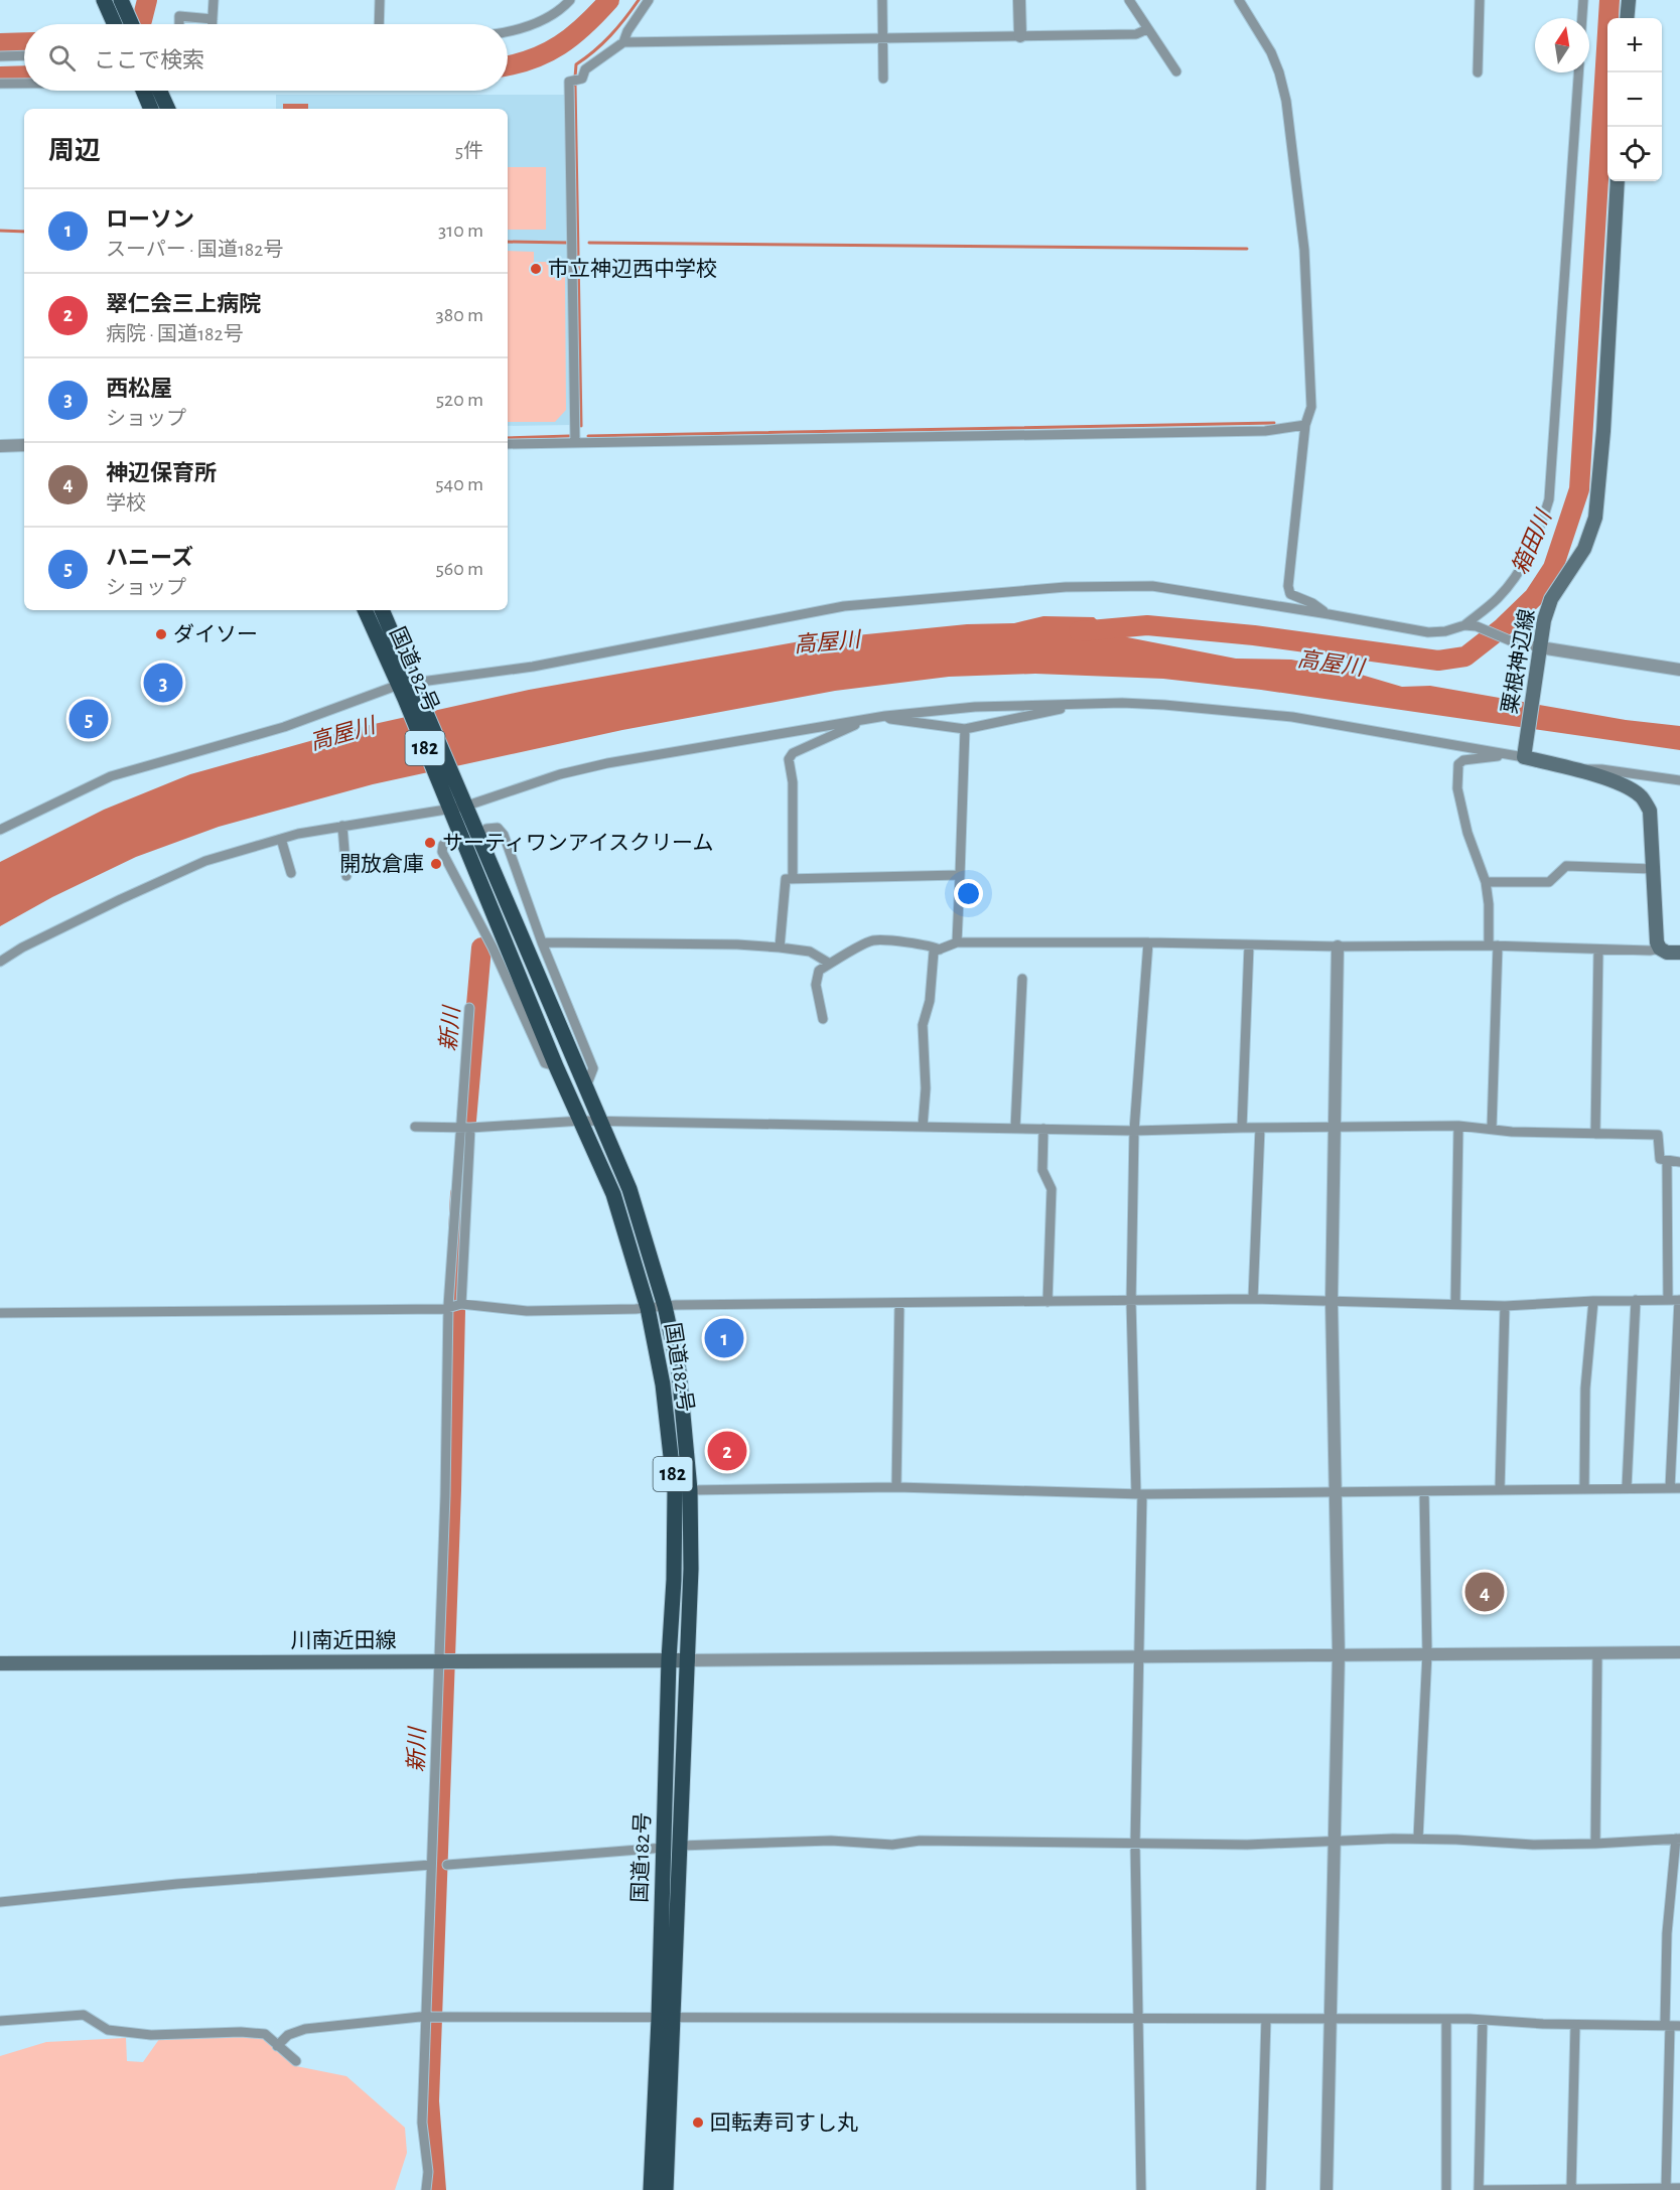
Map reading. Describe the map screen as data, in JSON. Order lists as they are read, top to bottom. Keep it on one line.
{"streets":{"highway":["国道182号","182"],"main road":["粟根神辺線","川南近田線"]},"crossings":[["国道182号","川南近田線"]],"water":["箱田川","高屋川","新川"],"places":["市立神辺西中学校","ダイソー","サーティワンアイスクリーム","開放倉庫","回転寿司すし丸"],"north":"top","page":{"map_buttons":["+","−"],"search":"ここで検索","heading":["周辺","5件"],"list":[{"mark":"1","name":"ローソン","note":"スーパー · 国道182号","value":"310 m"},{"mark":"2","name":"翠仁会三上病院","note":"病院 · 国道182号","value":"380 m"},{"mark":"3","name":"西松屋","note":"ショップ","value":"520 m"},{"mark":"4","name":"神辺保育所","note":"学校","value":"540 m"},{"mark":"5","name":"ハニーズ","note":"ショップ","value":"560 m"}],"pins":["3","5","1","2","4"]}}
